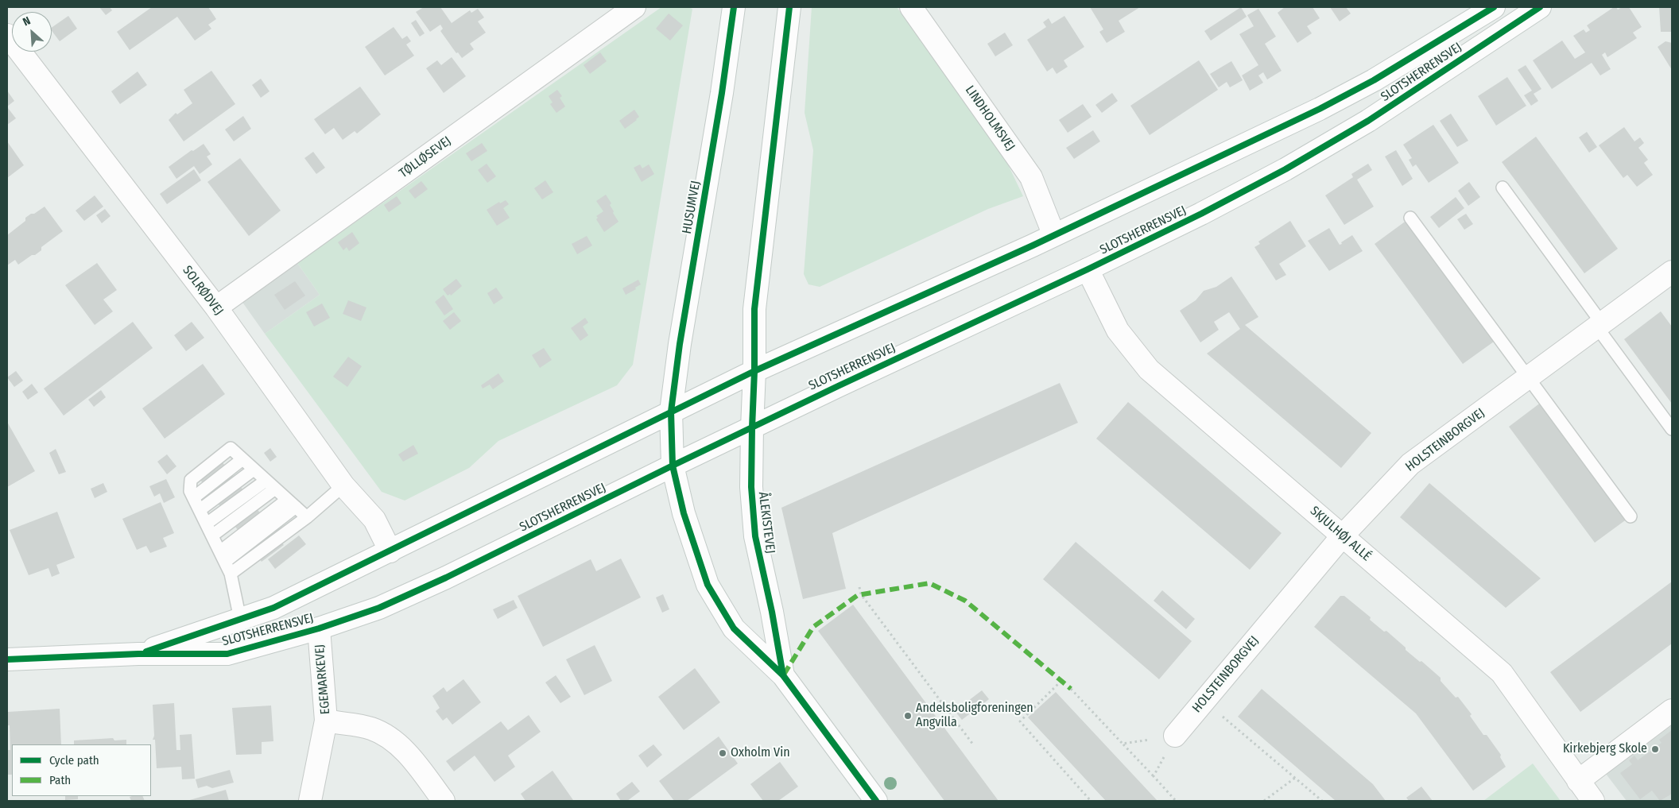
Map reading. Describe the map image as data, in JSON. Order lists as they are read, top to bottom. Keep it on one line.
{"streets":{"street":["SLOTSHERRENSVEJ","LINDHOLMSVEJ","TØLLØSEVEJ","HUSUMVEJ","SOLRØDVEJ","HOLSTEINBORGVEJ","ÅLEKISTEVEJ","SKJULHØJ ALLÉ","EGEMARKEVEJ"]},"crossings":[["SLOTSHERRENSVEJ","LINDHOLMSVEJ"],["SLOTSHERRENSVEJ","HUSUMVEJ"],["SLOTSHERRENSVEJ","SOLRØDVEJ"],["SLOTSHERRENSVEJ","ÅLEKISTEVEJ"],["SLOTSHERRENSVEJ","SKJULHØJ ALLÉ"],["SLOTSHERRENSVEJ","EGEMARKEVEJ"],["TØLLØSEVEJ","SOLRØDVEJ"],["HUSUMVEJ","ÅLEKISTEVEJ"],["HOLSTEINBORGVEJ","SKJULHØJ ALLÉ"]],"places":["Andelsboligforeningen Angvilla","Kirkebjerg Skole","Oxholm Vin"],"legend":["Cycle path","Path"],"north":"top left"}
